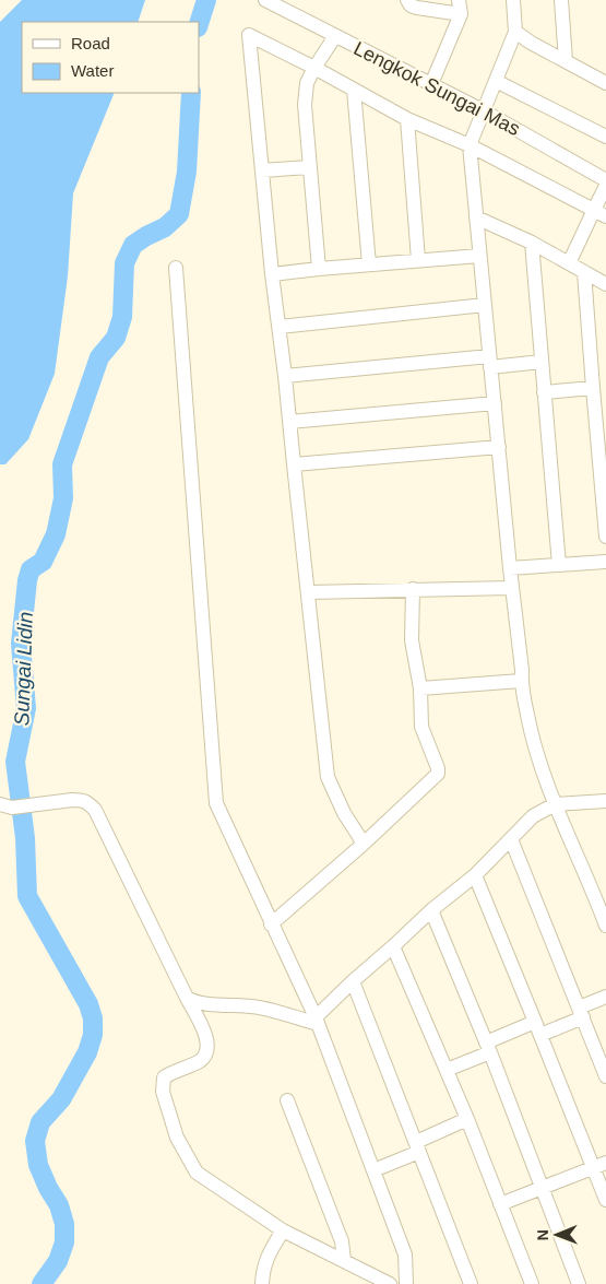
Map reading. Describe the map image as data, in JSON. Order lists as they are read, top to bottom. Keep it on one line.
{"streets":{"street":["Lengkok Sungai Mas"]},"water":["Sungai Lidin"],"legend":["Road","Water"],"north":"left"}
